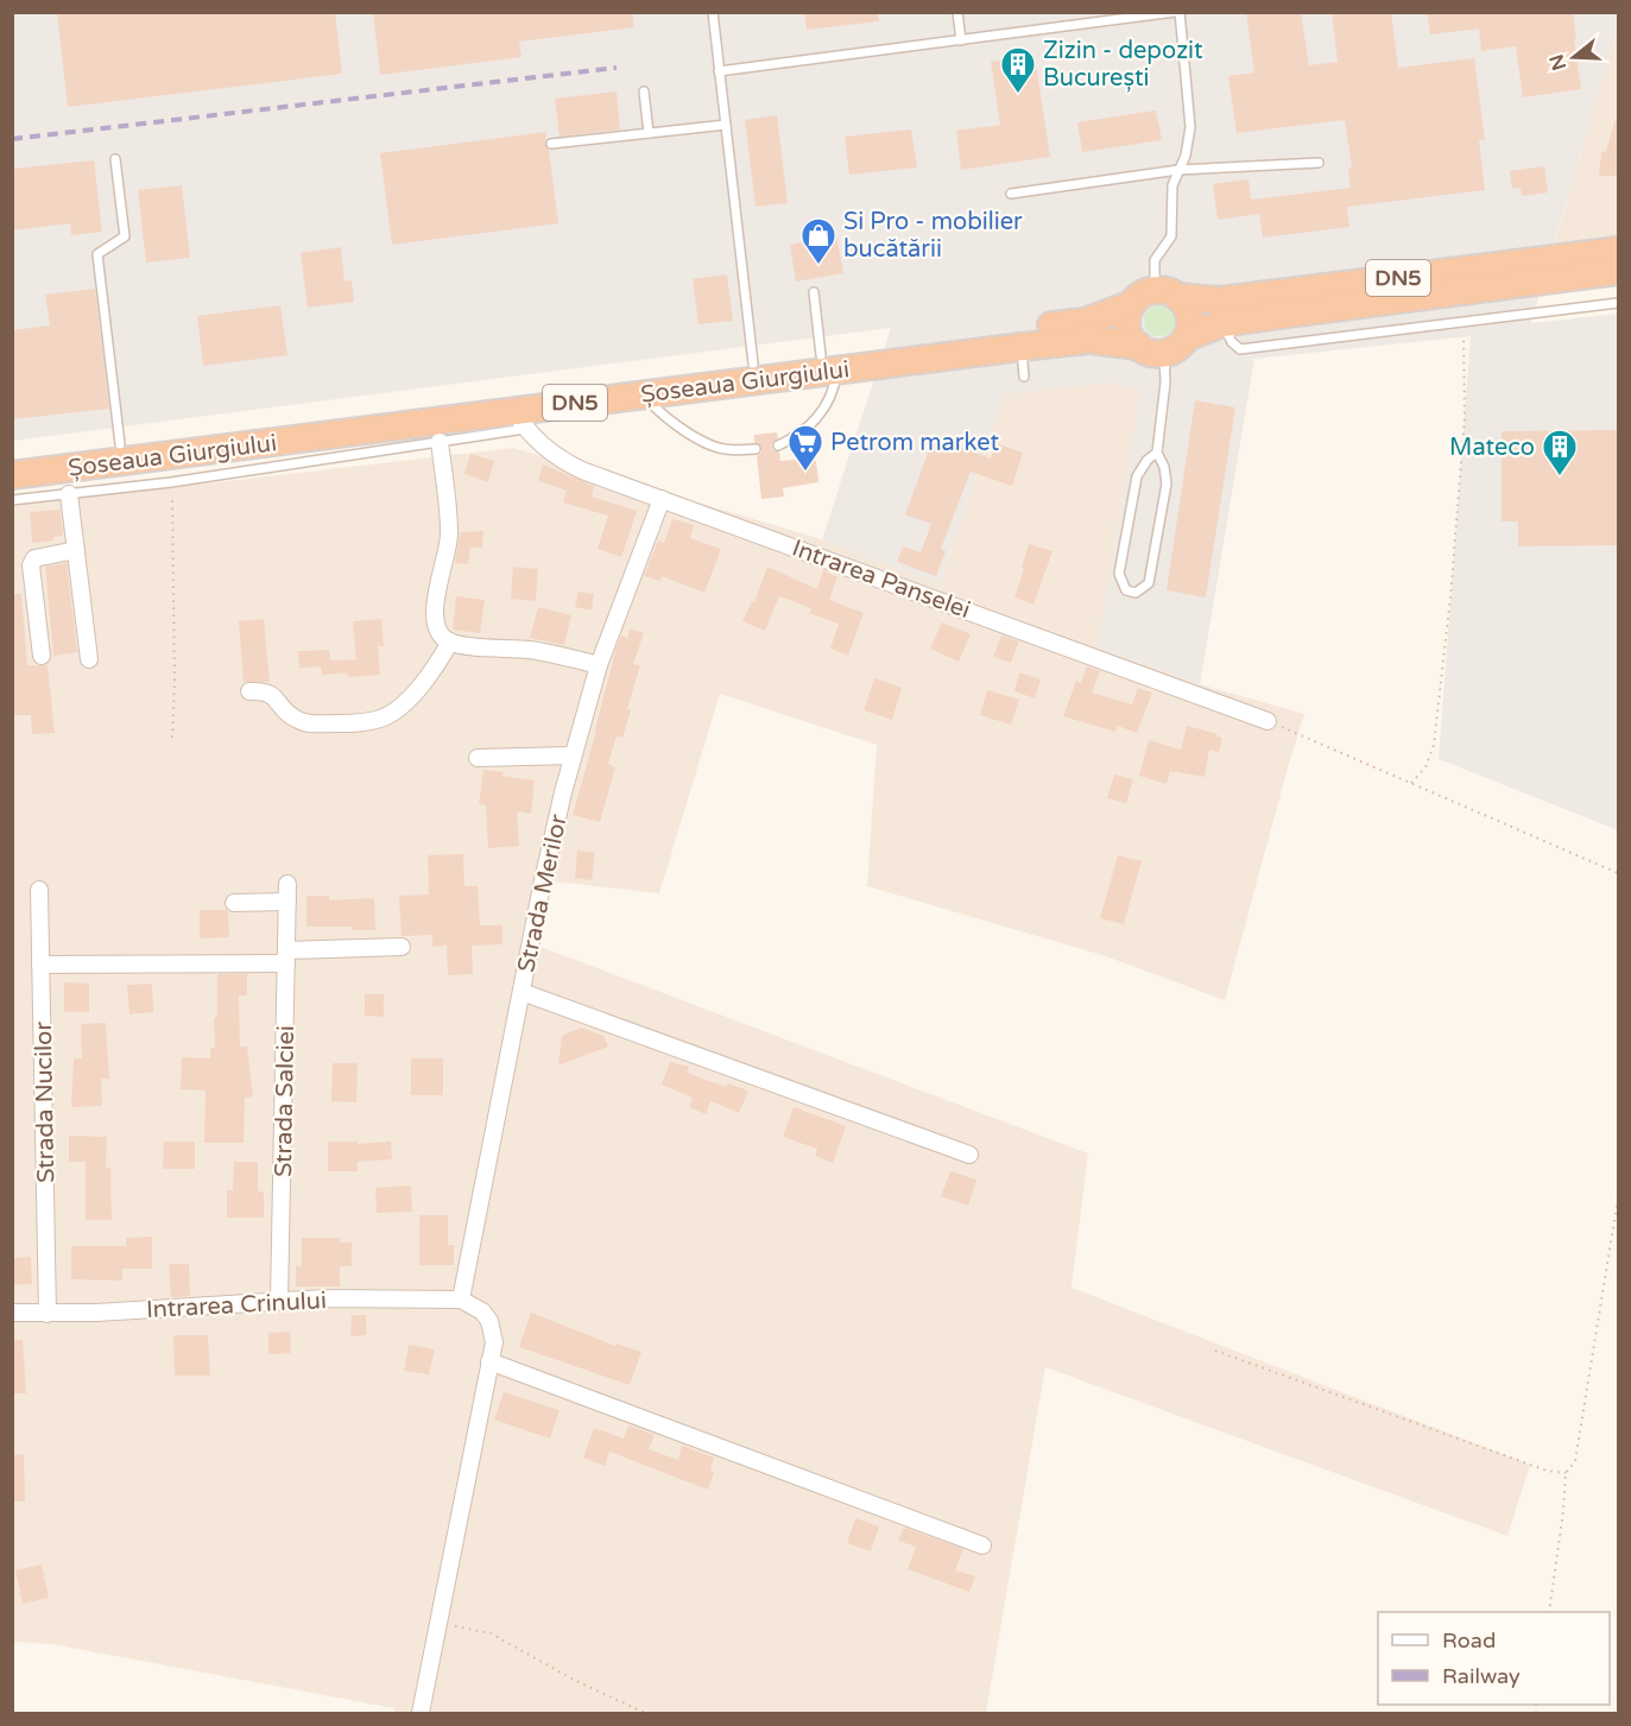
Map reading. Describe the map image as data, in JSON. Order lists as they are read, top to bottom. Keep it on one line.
{"streets":{"highway":["DN5","Șoseaua Giurgiului"],"street":["Intrarea Panselei","Strada Merilor","Strada Salciei","Strada Nucilor","Intrarea Crinului"]},"crossings":[["DN5","Șoseaua Giurgiului"],["Șoseaua Giurgiului","Intrarea Panselei"],["Intrarea Panselei","Strada Merilor"],["Strada Merilor","Intrarea Crinului"],["Strada Salciei","Intrarea Crinului"],["Strada Nucilor","Intrarea Crinului"]],"places":{"building":["Zizin - depozit București","Mateco"],"shop":["Si Pro - mobilier bucătării"],"supermarket":["Petrom market"]},"legend":["Road","Railway"],"north":"left"}
